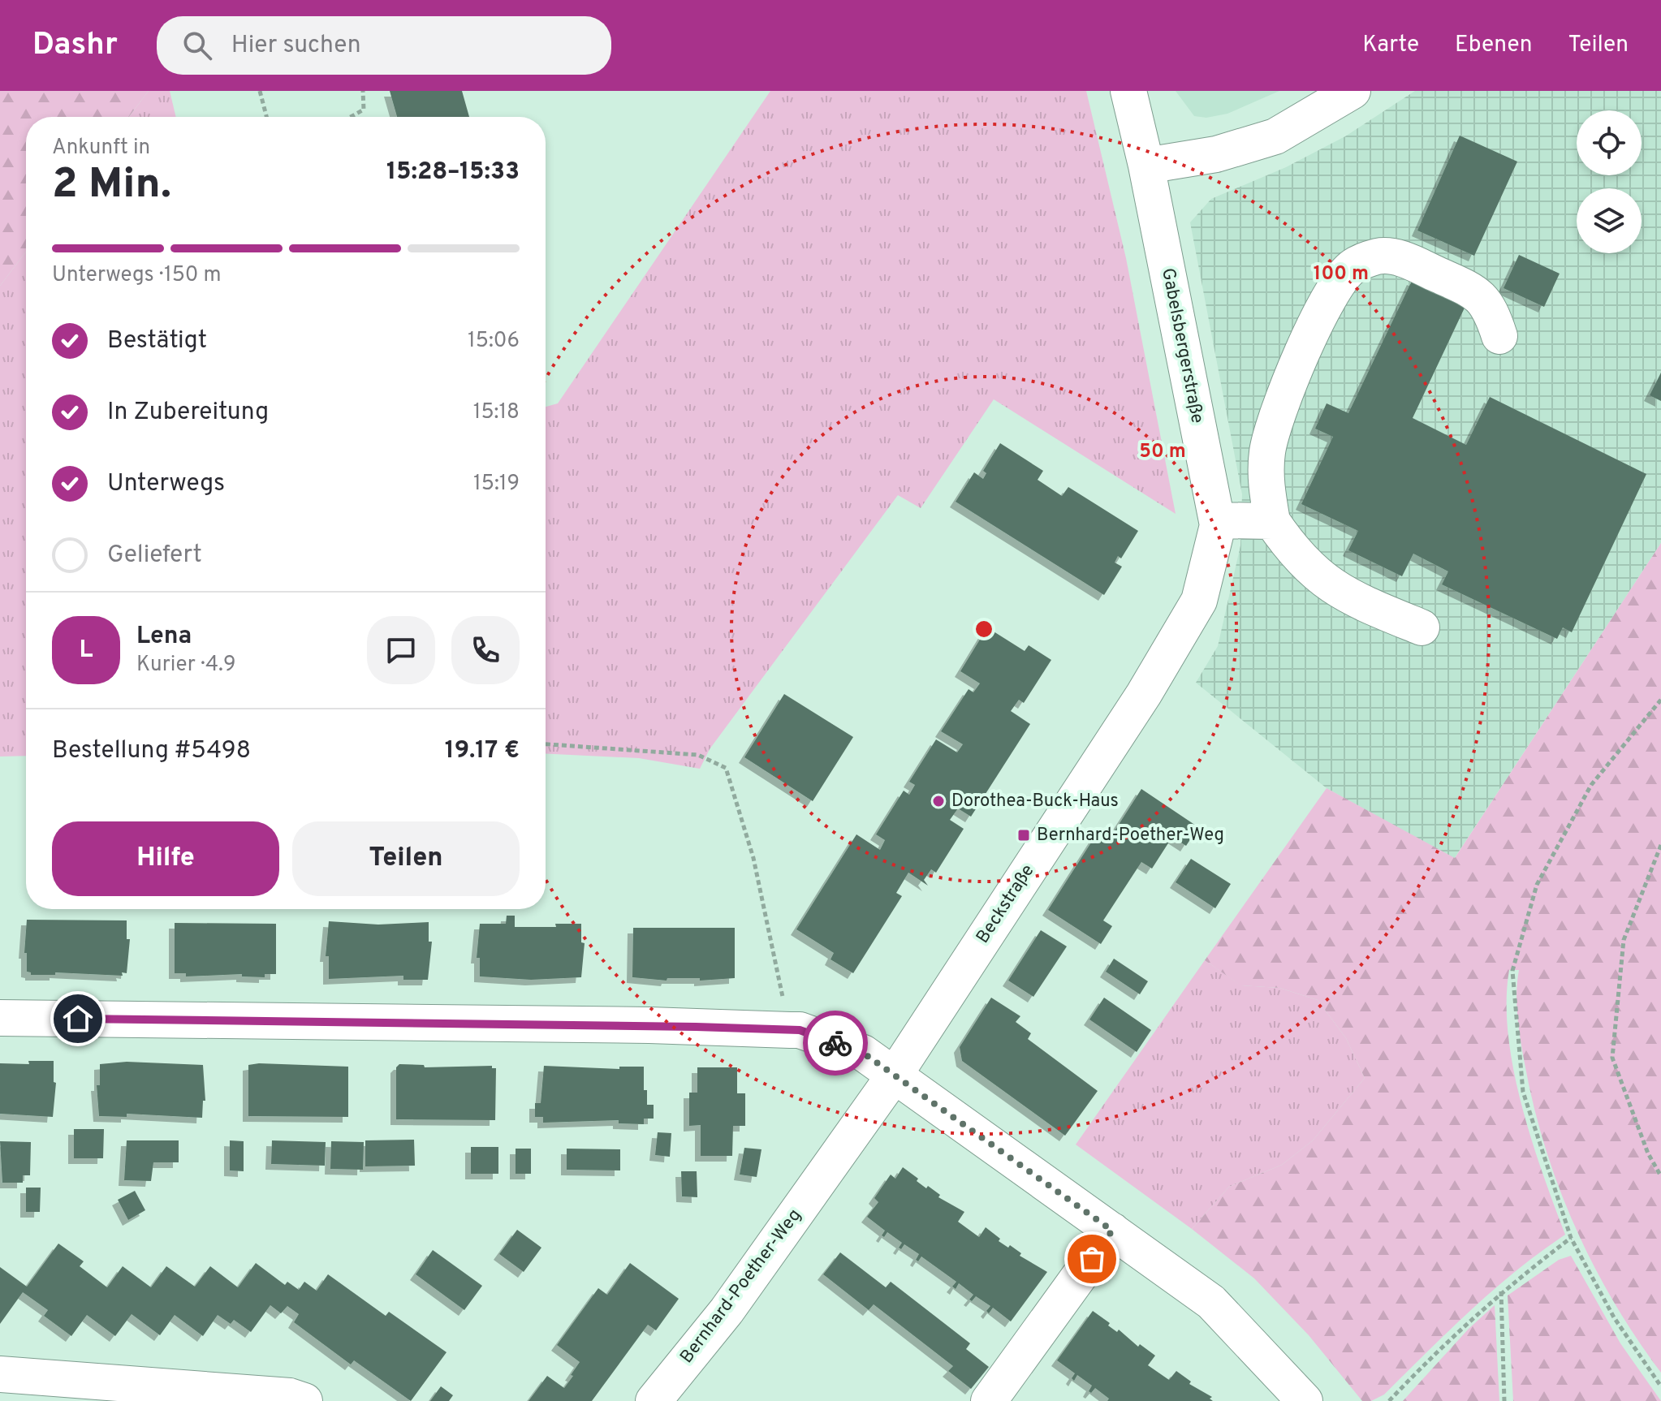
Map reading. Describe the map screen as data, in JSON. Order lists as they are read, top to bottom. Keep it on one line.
{"streets":{"street":["Gabelsbergerstraße","Beckstraße","Bernhard-Poether-Weg"]},"crossings":[["Gabelsbergerstraße","Beckstraße"],["Beckstraße","Bernhard-Poether-Weg"]],"places":{"other":["Dorothea-Buck-Haus"],"transit":["Bernhard-Poether-Weg"]},"page":{"header":"Dashr","search":"Hier suchen","nav":["Karte","Ebenen","Teilen"],"heading":["2 Min.","Ankunft in","15:28–15:33"],"panel":["Lena","Kurier · 4.9","Bestellung #5498","19.17 €"],"bar":"Unterwegs · 150 m","list":[["Bestätigt","15:06"],["In Zubereitung","15:18"],["Unterwegs","15:19"],"Geliefert"],"round":"L","buttons":["Hilfe","Teilen"]},"rings":["100 m","50 m"]}
